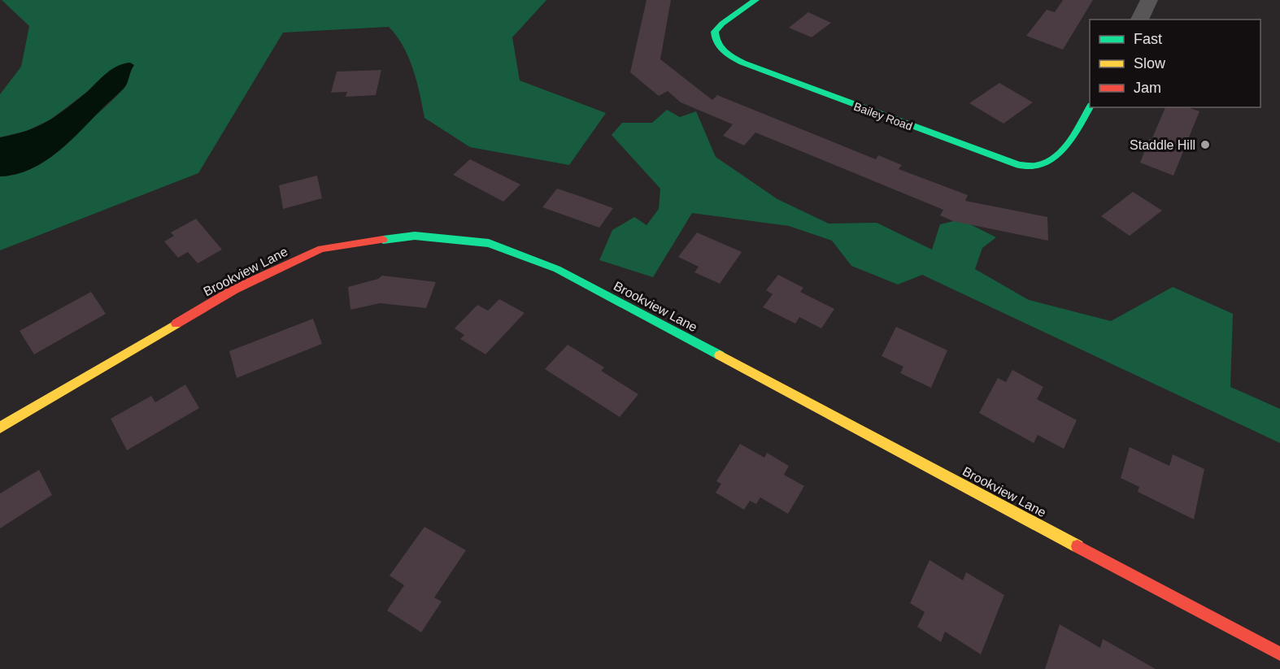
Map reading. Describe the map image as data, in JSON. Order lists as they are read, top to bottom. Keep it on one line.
{"streets":{"street":["Bailey Road","Brookview Lane"]},"places":["Staddle Hill"],"legend":["Fast","Slow","Jam"]}
